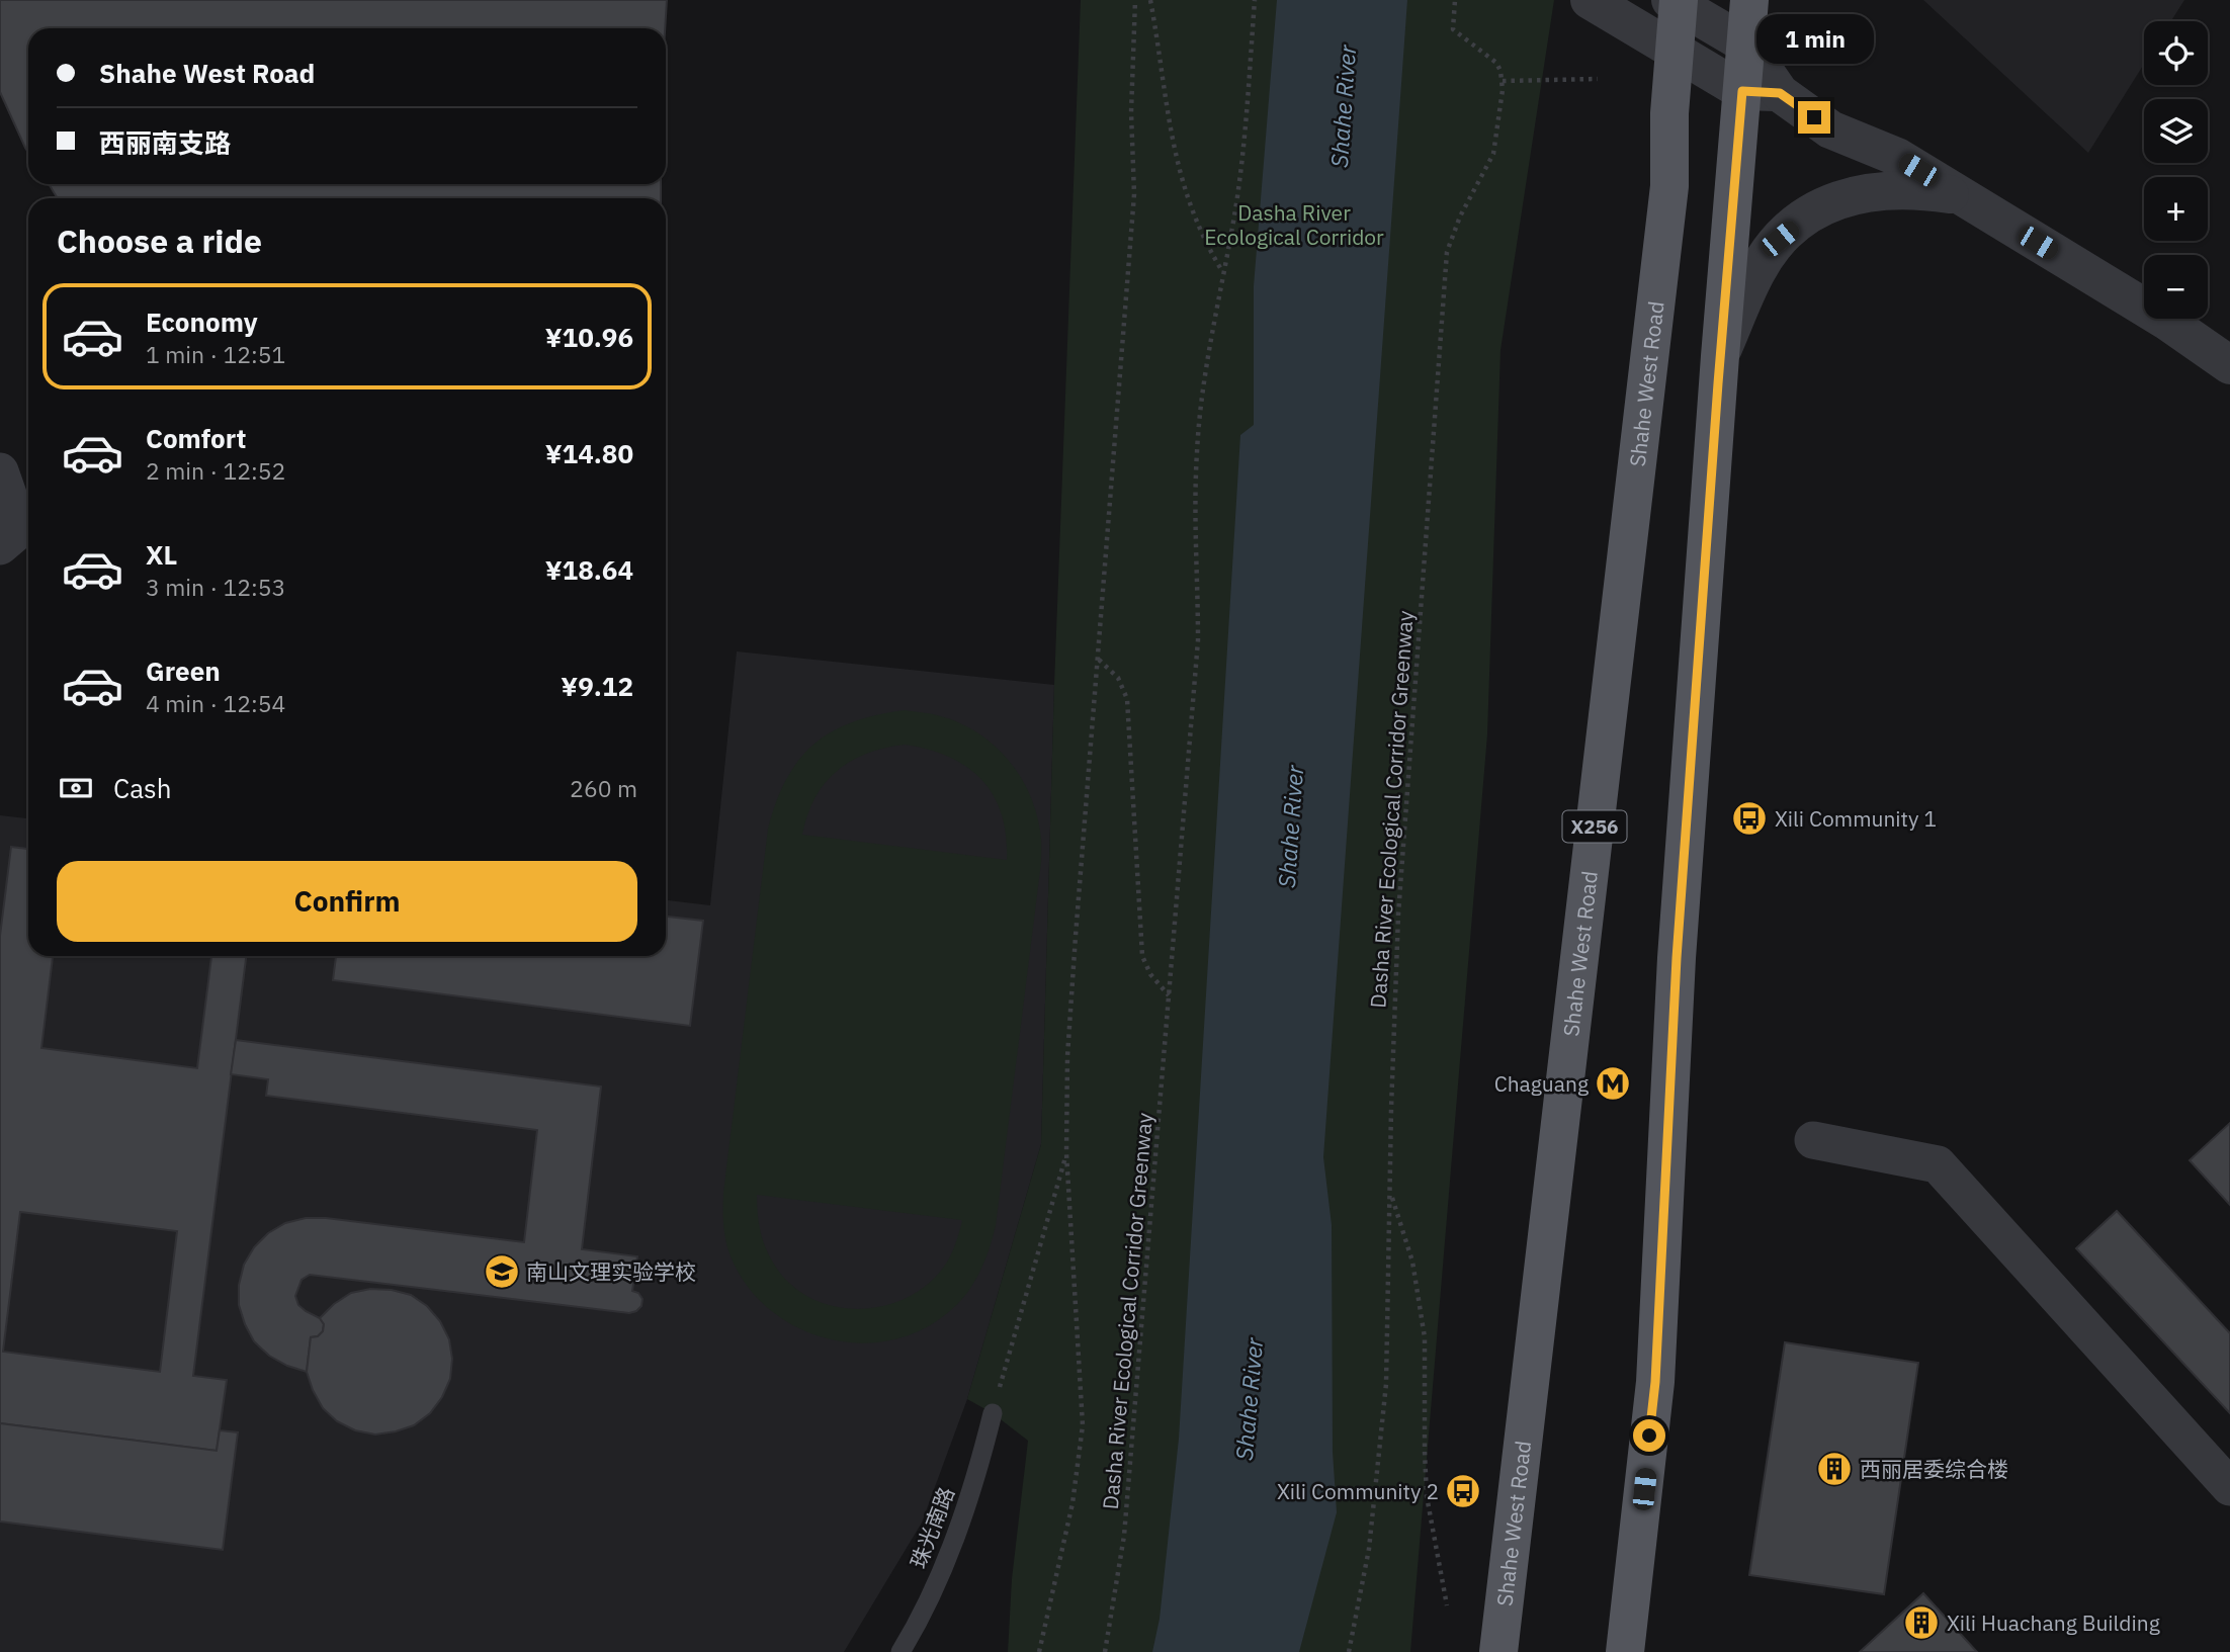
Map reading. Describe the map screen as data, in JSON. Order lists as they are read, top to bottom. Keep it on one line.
{"streets":{"main road":["Shahe West Road","X256"],"lane":["珠光南路"],"path":["Dasha River Ecological Corridor Greenway"]},"water":["Shahe River"],"parks":["Dasha River Ecological Corridor"],"places":{"bus stop":["Xili Community 1","Xili Community 2"],"metro station":["Chaguang"],"school or university":["南山文理实验学校"],"building":["西丽居委综合楼","Xili Huachang Building"]},"page":{"bubble":"1 min","map_buttons":["+","−"],"banner":["Shahe West Road","西丽南支路"],"heading":"Choose a ride","list":[{"name":"Economy","note":"1 min · 12:51","value":"¥10.96"},{"name":"Comfort","note":"2 min · 12:52","value":"¥14.80"},{"name":"XL","note":"3 min · 12:53","value":"¥18.64"},{"name":"Green","note":"4 min · 12:54","value":"¥9.12"}],"pay":["Cash","260 m"],"buttons":"Confirm"}}
